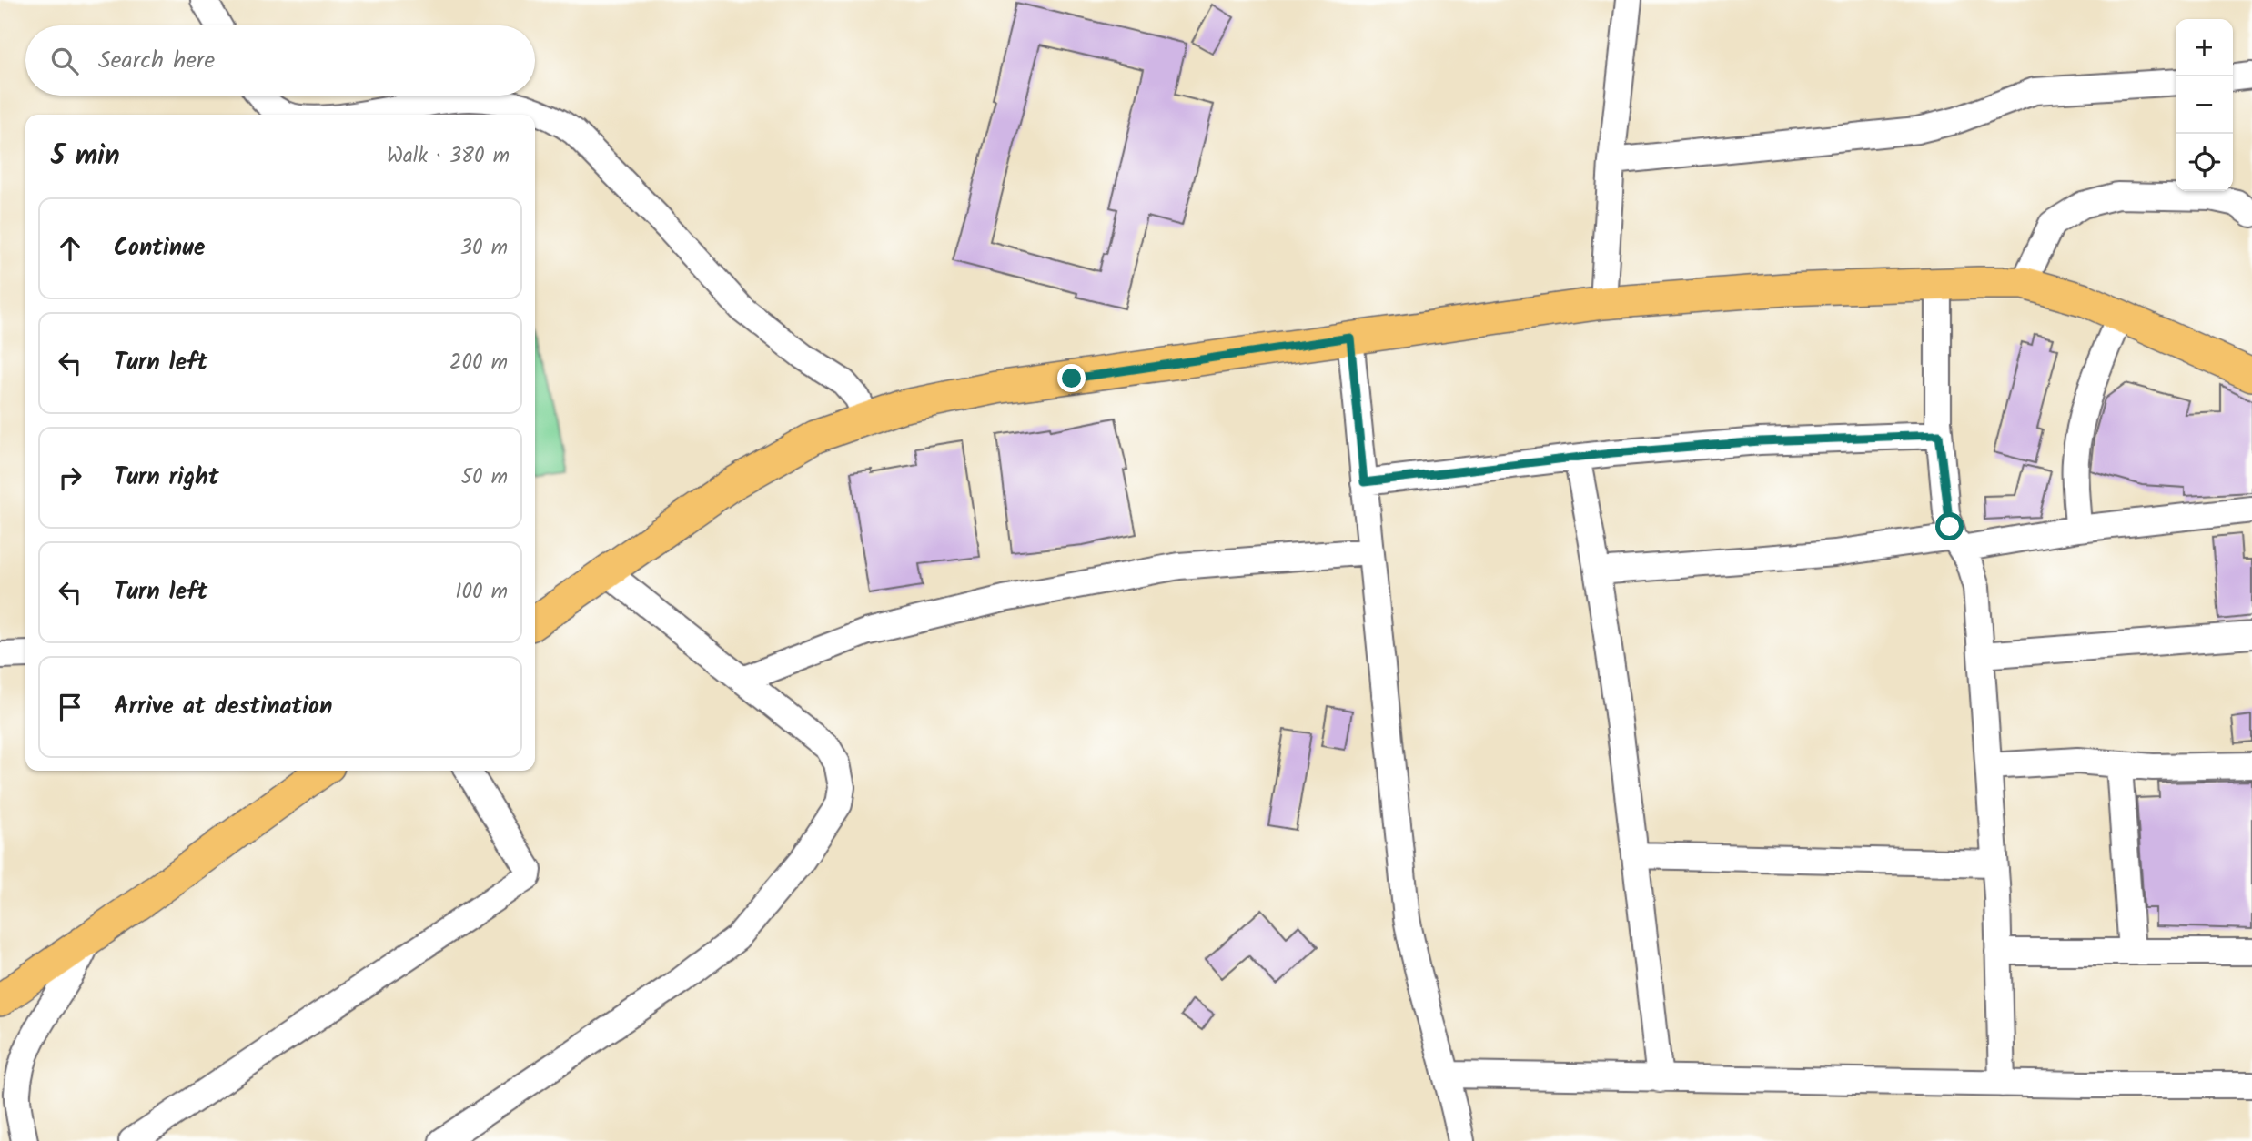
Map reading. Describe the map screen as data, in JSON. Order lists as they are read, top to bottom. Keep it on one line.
{"page":{"map_buttons":["+","−"],"search":"Search here","heading":["5 min","Walk · 380 m"],"list":[["Continue","30 m"],["Turn left","200 m"],["Turn right","50 m"],["Turn left","100 m"],"Arrive at destination"]}}
